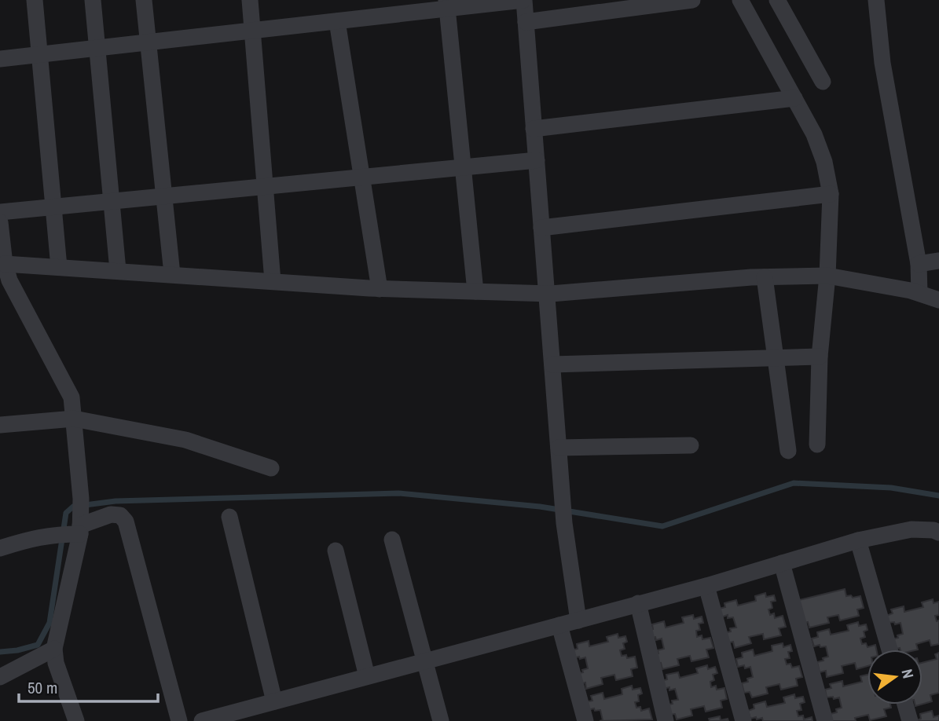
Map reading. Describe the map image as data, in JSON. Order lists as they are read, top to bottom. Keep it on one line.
{"scale_bar":"50 m","north":"right"}
